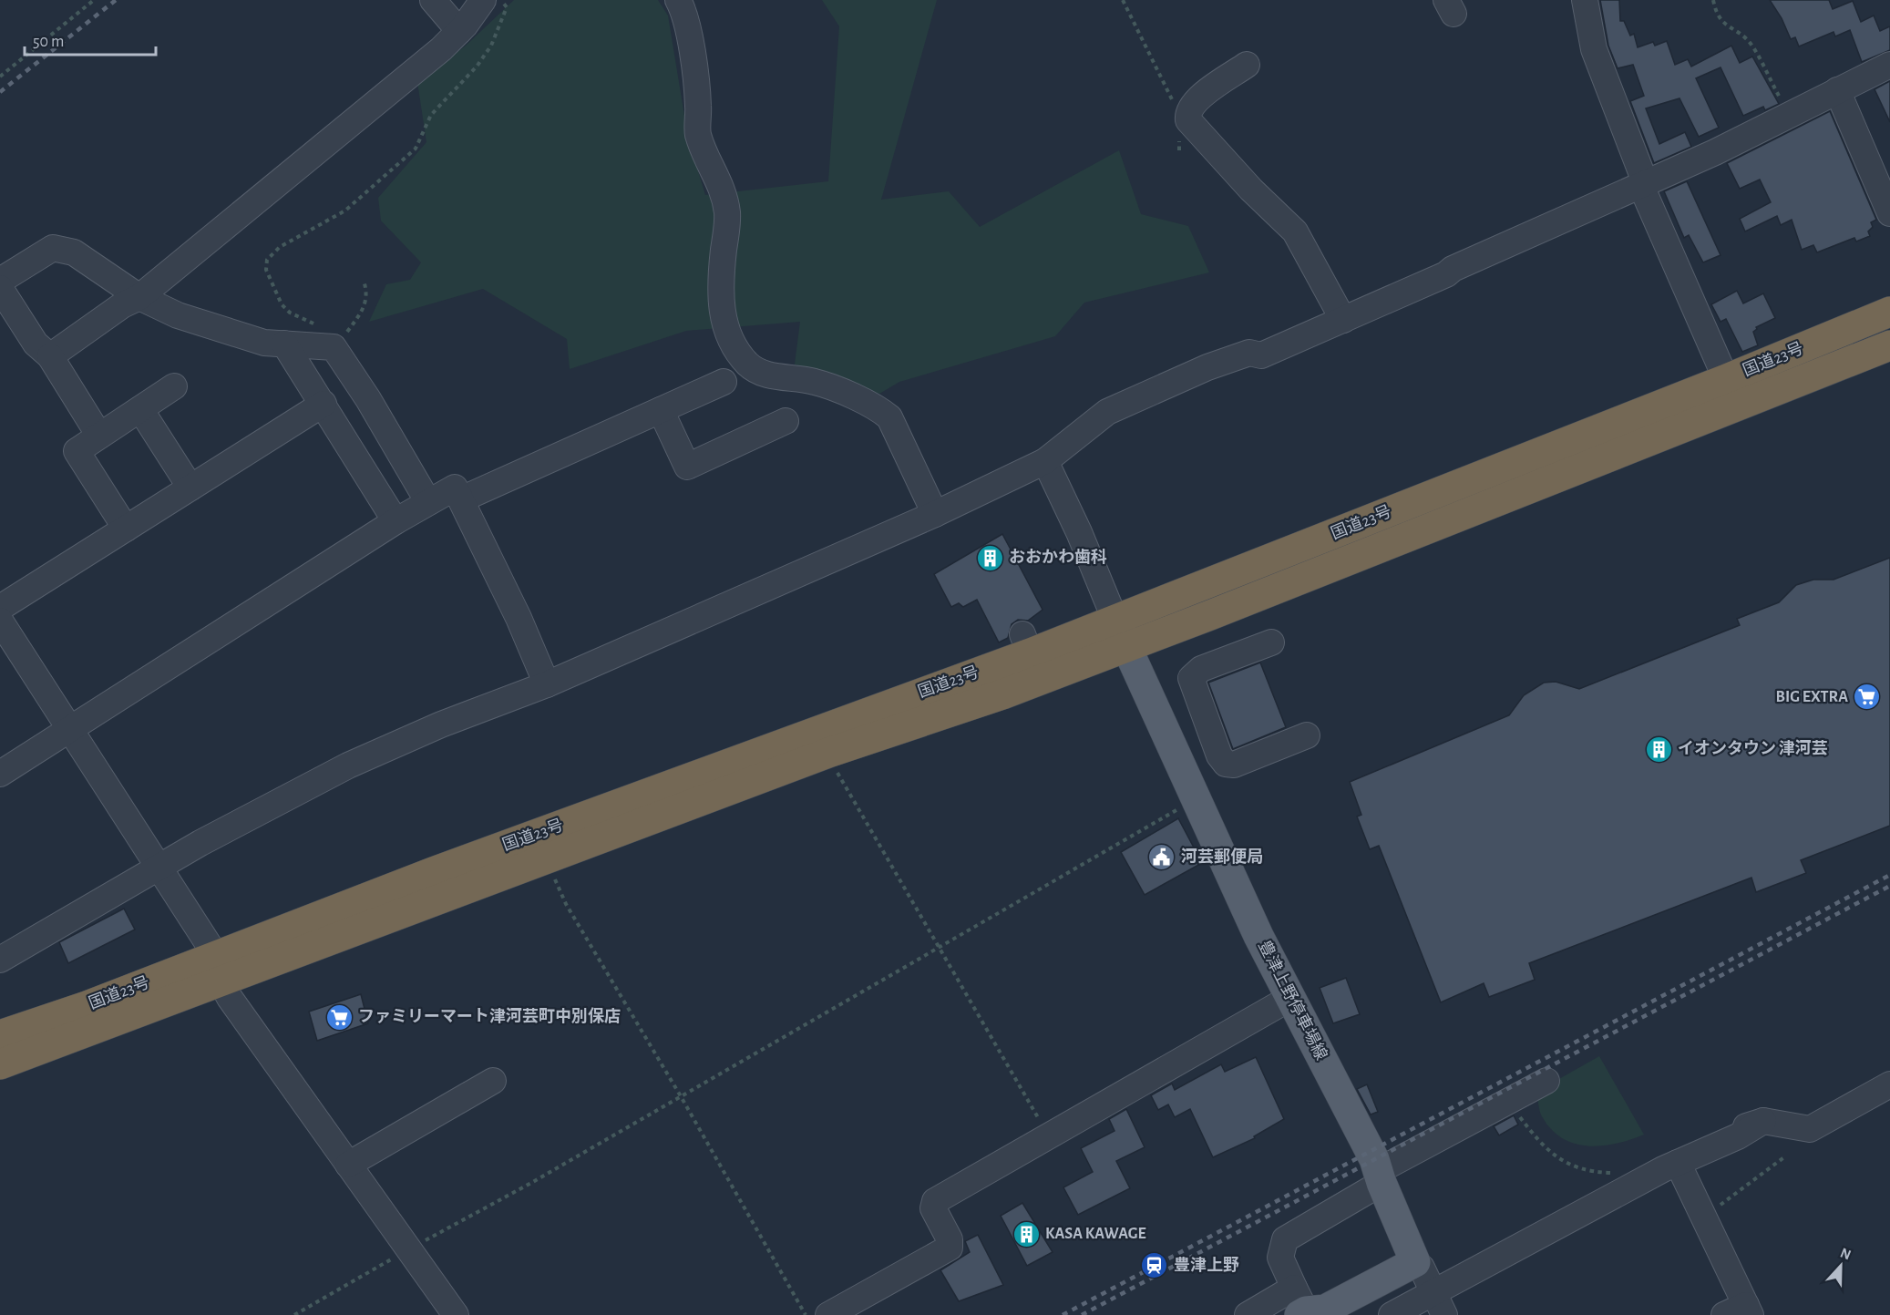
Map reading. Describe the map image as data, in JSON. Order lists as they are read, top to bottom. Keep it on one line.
{"streets":{"highway":["国道23号"],"main road":["豊津上野停車場線"]},"crossings":[["国道23号","豊津上野停車場線"]],"places":{"building":["おおかわ歯科","イオンタウン 津河芸","KASA KAWAGE"],"supermarket":["BIG EXTRA","ファミリーマート津河芸町中別保店"],"public building":["河芸郵便局"],"station":["豊津上野"]},"scale_bar":"50 m","north":"top"}
